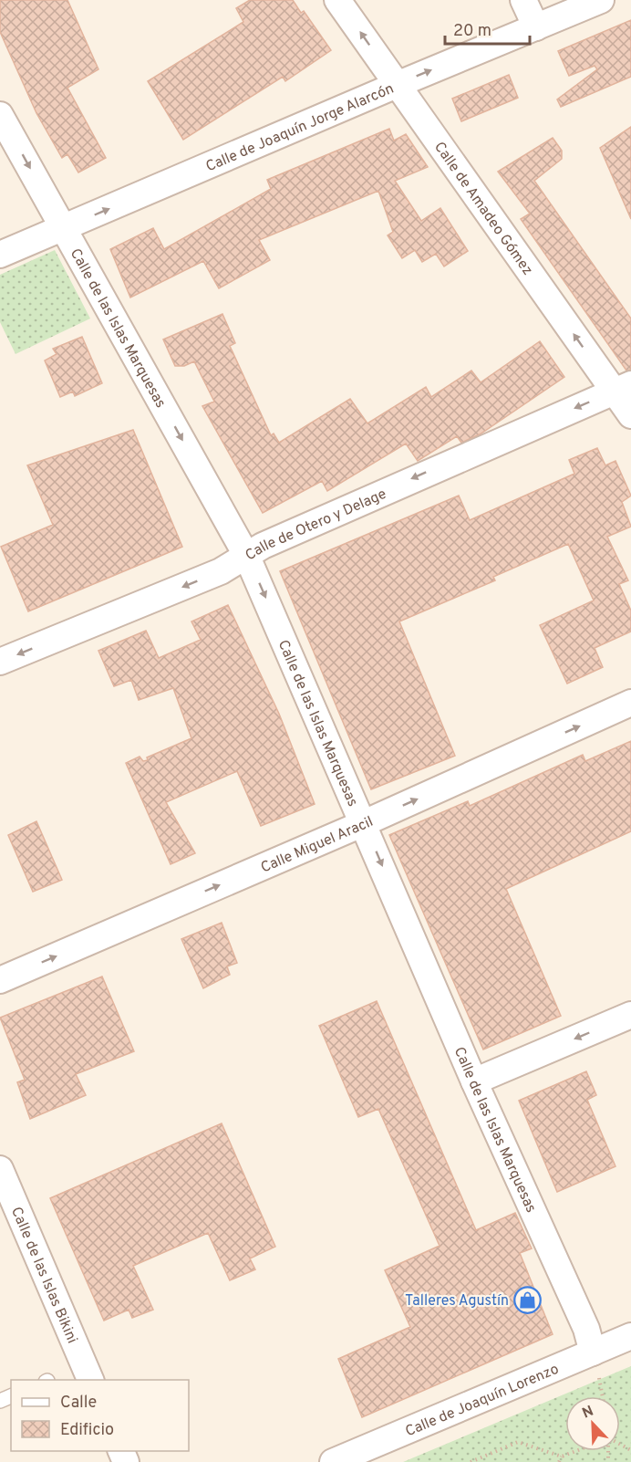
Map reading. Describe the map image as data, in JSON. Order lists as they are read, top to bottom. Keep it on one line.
{"streets":{"street":["Calle de Joaquín Jorge Alarcón","Calle de Amadeo Gómez","Calle de las Islas Marquesas","Calle de Otero y Delage","Calle Miguel Aracil","Calle de las Islas Bikini","Calle de Joaquín Lorenzo"]},"crossings":[["Calle de Joaquín Jorge Alarcón","Calle de Amadeo Gómez"],["Calle de Joaquín Jorge Alarcón","Calle de las Islas Marquesas"],["Calle de Amadeo Gómez","Calle de Otero y Delage"],["Calle de las Islas Marquesas","Calle de Otero y Delage"],["Calle de las Islas Marquesas","Calle Miguel Aracil"],["Calle de las Islas Marquesas","Calle de Joaquín Lorenzo"]],"one_way":["Calle de Joaquín Jorge Alarcón","Calle de Amadeo Gómez","Calle de las Islas Marquesas","Calle de Otero y Delage","Calle Miguel Aracil"],"places":{"shop":["Talleres Agustín"]},"legend":["Calle","Edificio"],"scale_bar":"20 m","north":"top left"}
